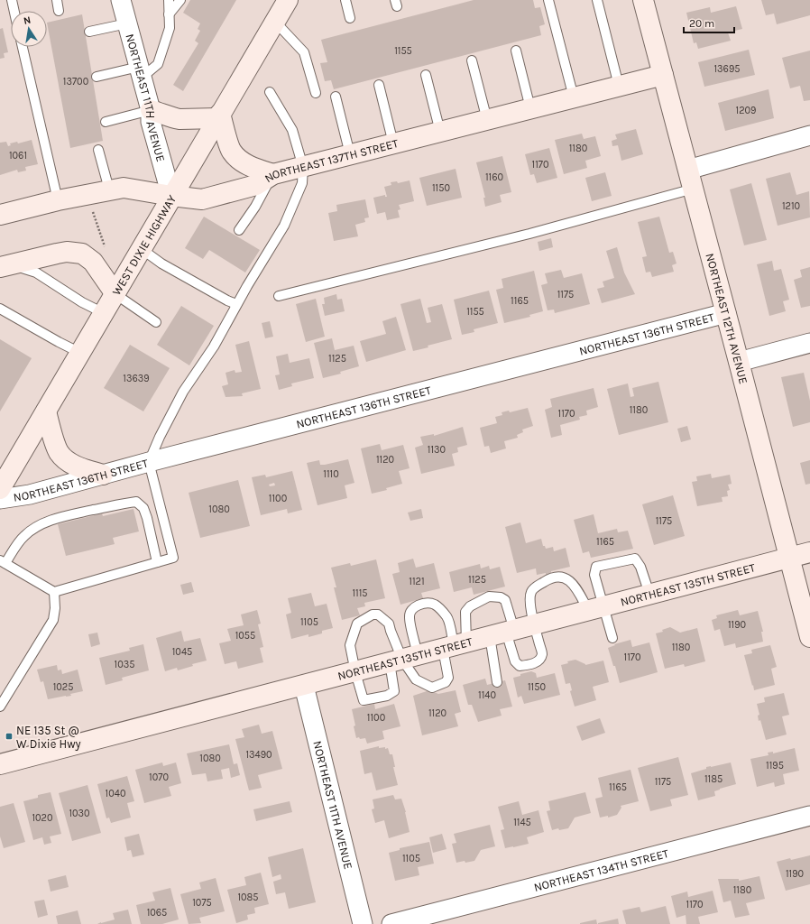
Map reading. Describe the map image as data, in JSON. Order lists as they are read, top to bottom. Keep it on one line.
{"streets":{"main road":["NORTHEAST 137TH STREET","WEST DIXIE HIGHWAY","NORTHEAST 12TH AVENUE","NORTHEAST 135TH STREET"],"street":["NORTHEAST 11TH AVENUE","NORTHEAST 136TH STREET","NORTHEAST 134TH STREET"]},"crossings":[["NORTHEAST 11TH AVENUE","NORTHEAST 137TH STREET"],["NORTHEAST 11TH AVENUE","WEST DIXIE HIGHWAY"],["NORTHEAST 11TH AVENUE","NORTHEAST 135TH STREET"],["NORTHEAST 137TH STREET","WEST DIXIE HIGHWAY"],["NORTHEAST 137TH STREET","NORTHEAST 12TH AVENUE"],["NORTHEAST 12TH AVENUE","NORTHEAST 136TH STREET"],["NORTHEAST 12TH AVENUE","NORTHEAST 135TH STREET"]],"places":{"transit":["NE 135 St @ W Dixie Hwy"]},"house_numbers":["1155","13695","13700","1209","1180","1061","1170","1160","1150","1210","1175","1165","1155","1125","13639","1180","1170","1130","1120","1110","1100","1080","1175","1165","1125","1121","1115","1105","1190","1055","1180","1045","1170","1035","1025","1150","1140","1120","1100","13490","1080","1195","1070","1185","1175","1165","1040","1030","1020","1145","1105","1190","1180","1085","1075","1170","1065"],"scale_bar":"20 m","north":"top"}
